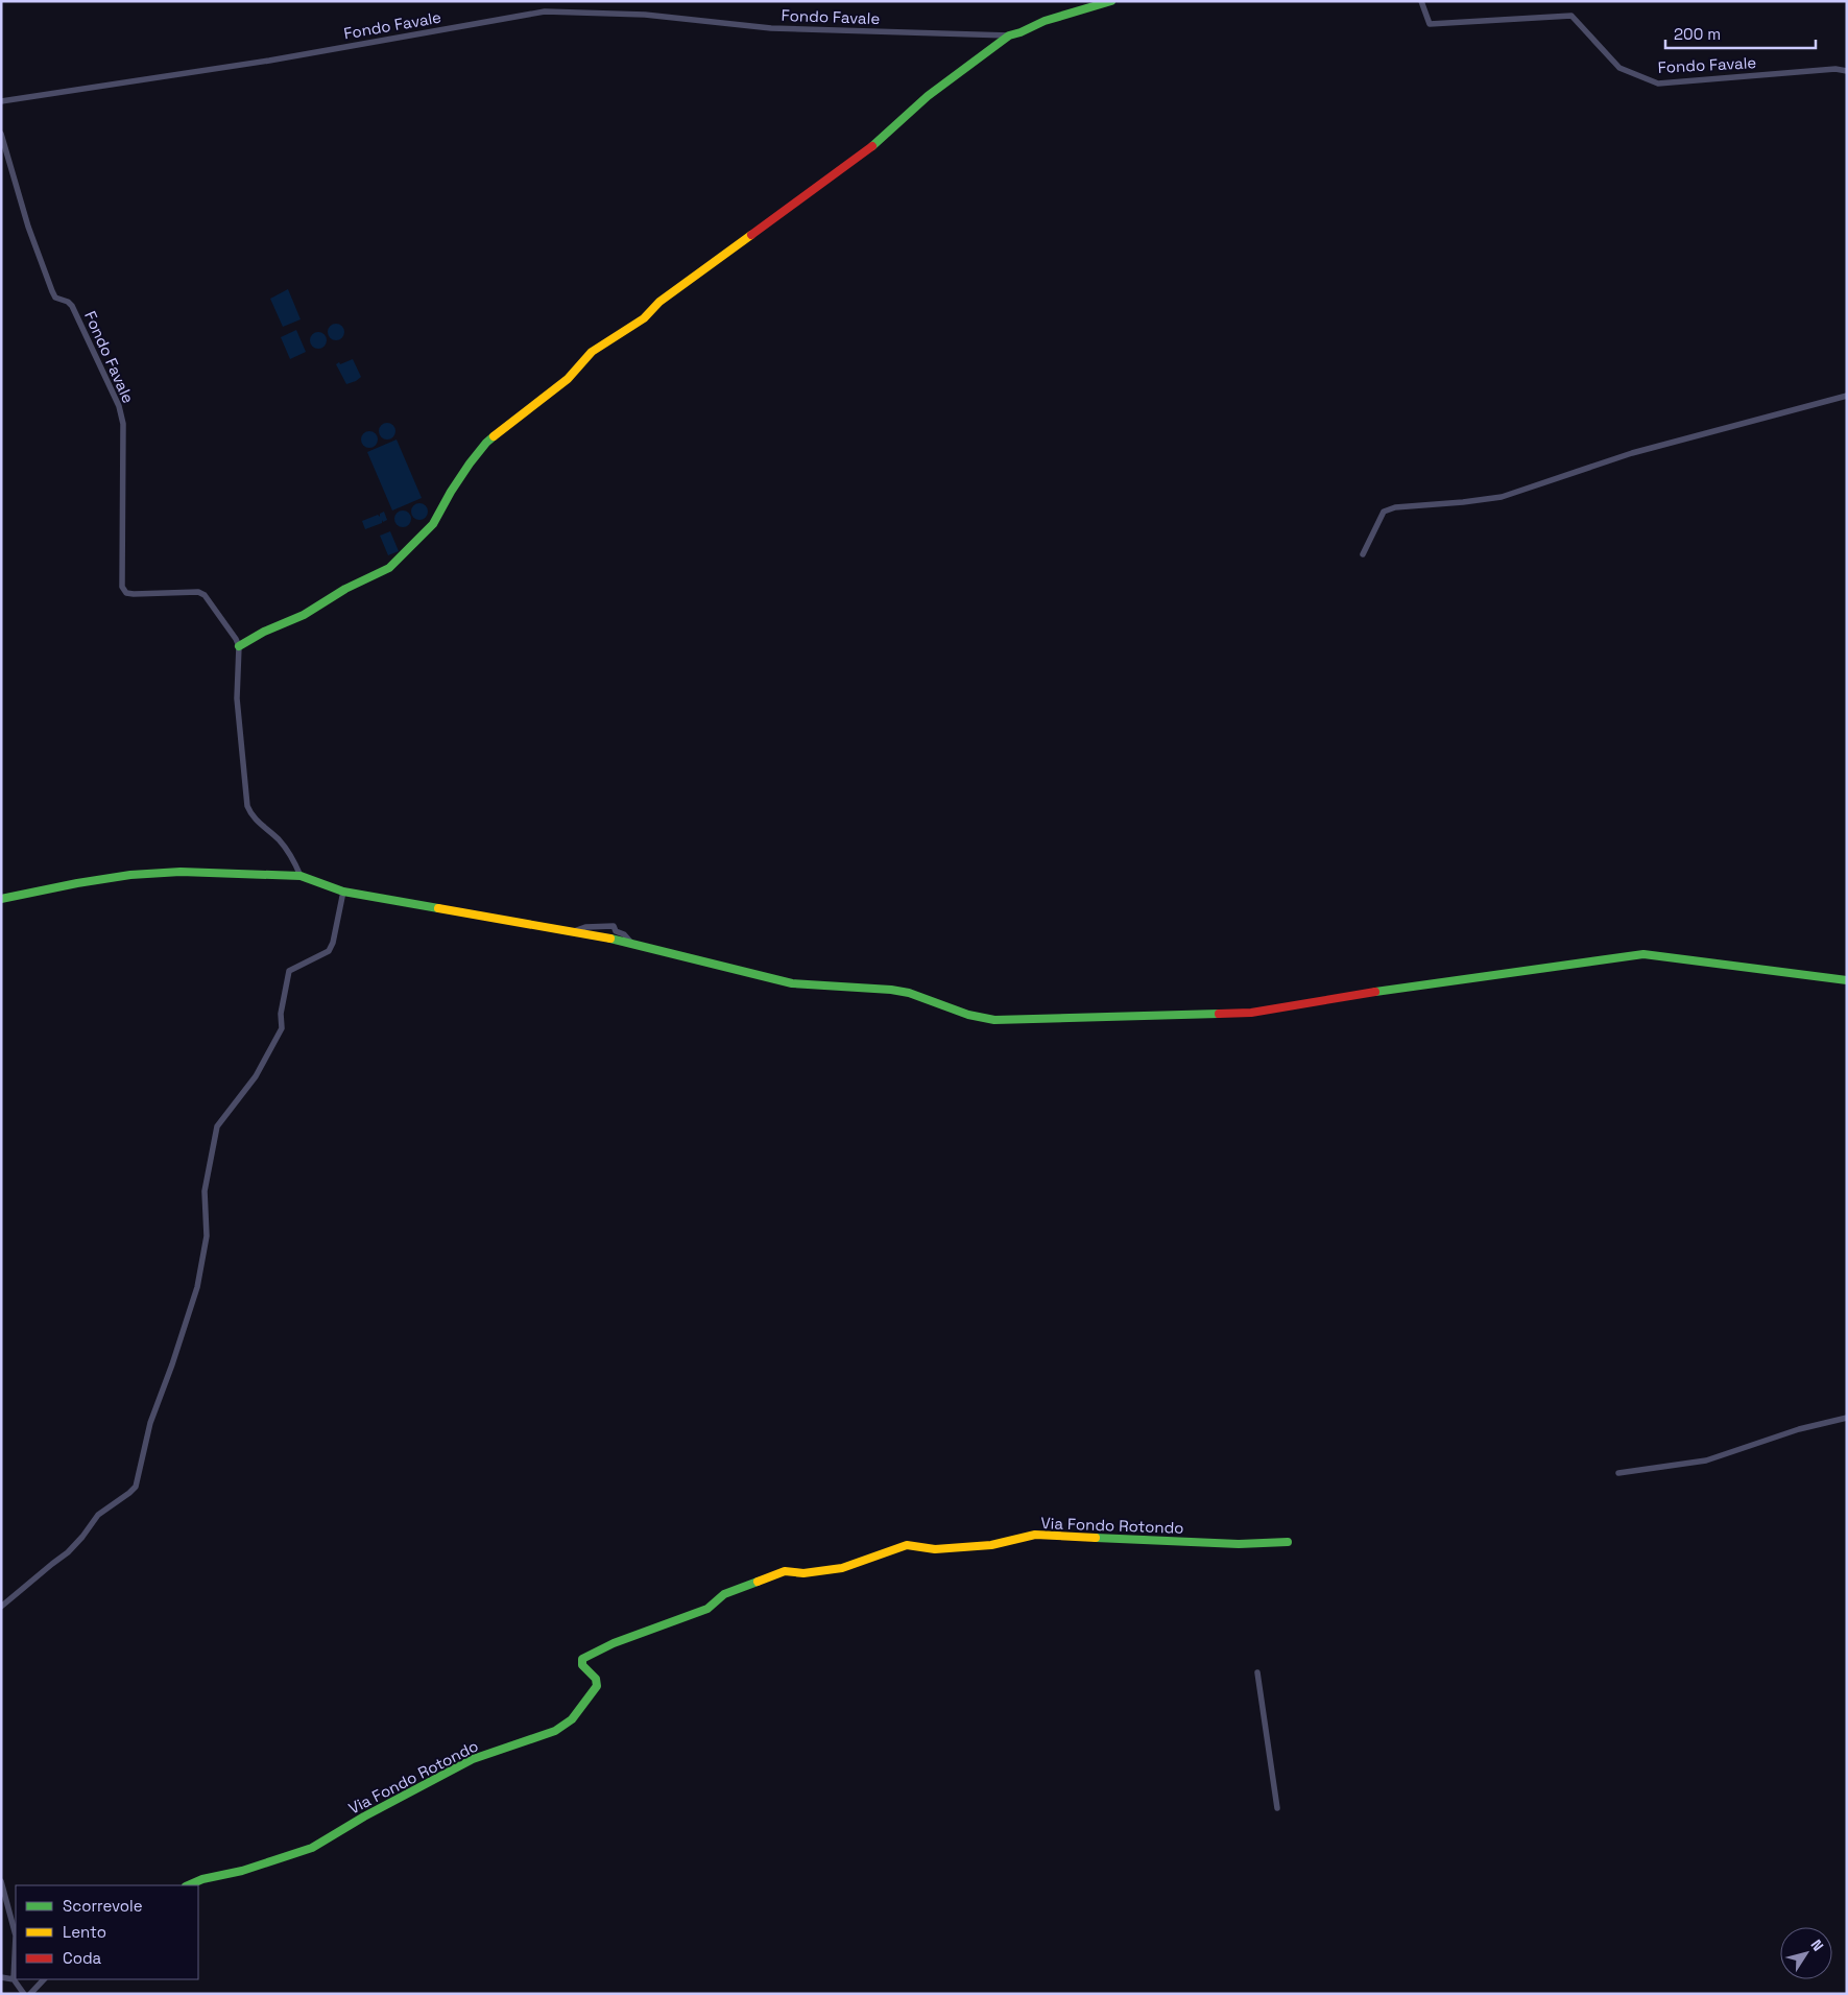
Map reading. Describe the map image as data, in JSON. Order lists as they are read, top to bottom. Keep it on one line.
{"streets":{"street":["Fondo Favale","Via Fondo Rotondo"]},"legend":["Scorrevole","Lento","Coda"],"scale_bar":"200 m","north":"top right"}
